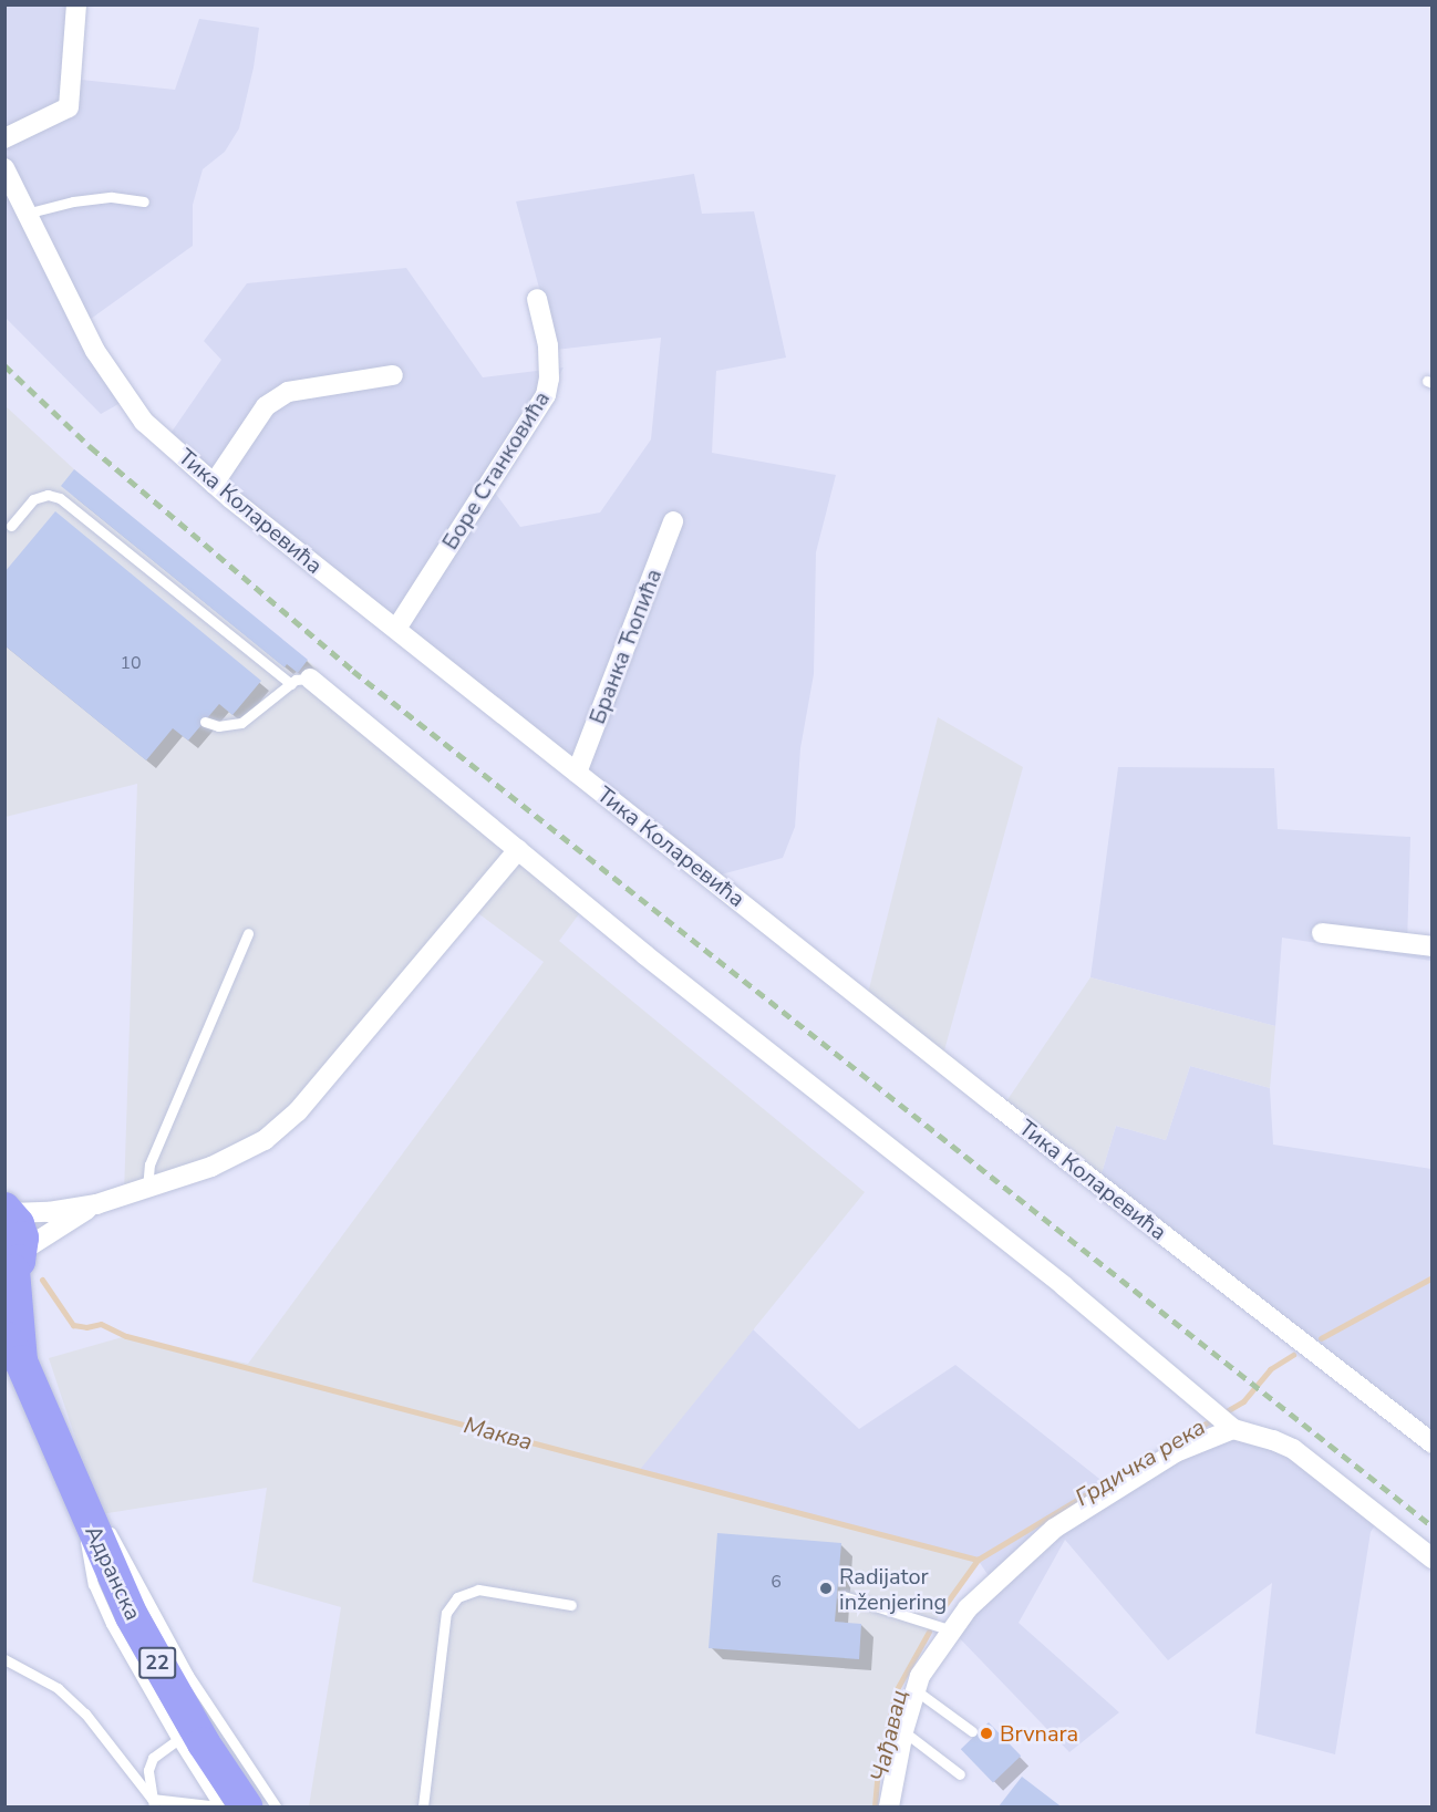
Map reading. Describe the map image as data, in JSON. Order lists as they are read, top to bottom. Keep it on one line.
{"streets":{"main road":["Адранска","22"],"street":["Боре Станковића","Тика Коларевића","Бранка Ћопића"]},"crossings":[["Боре Станковића","Тика Коларевића"],["Тика Коларевића","Бранка Ћопића"],["Адранска","22"]],"water":["Маква","Грдичка река","Чађавац"],"places":["Radijator inženjering","Brvnara"],"house_numbers":["10","6"]}
